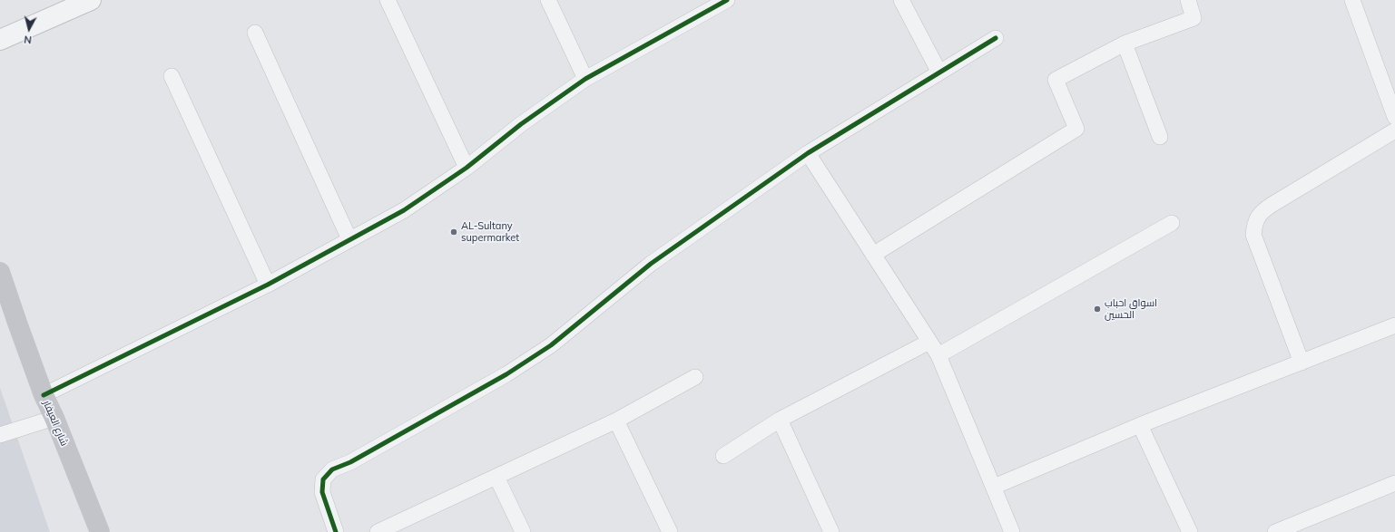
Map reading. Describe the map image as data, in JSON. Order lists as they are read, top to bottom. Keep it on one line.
{"streets":{"main road":["شارع العيفار"]},"places":["AL-Sultany supermarket","اسواق احباب الحسين"],"north":"bottom"}
